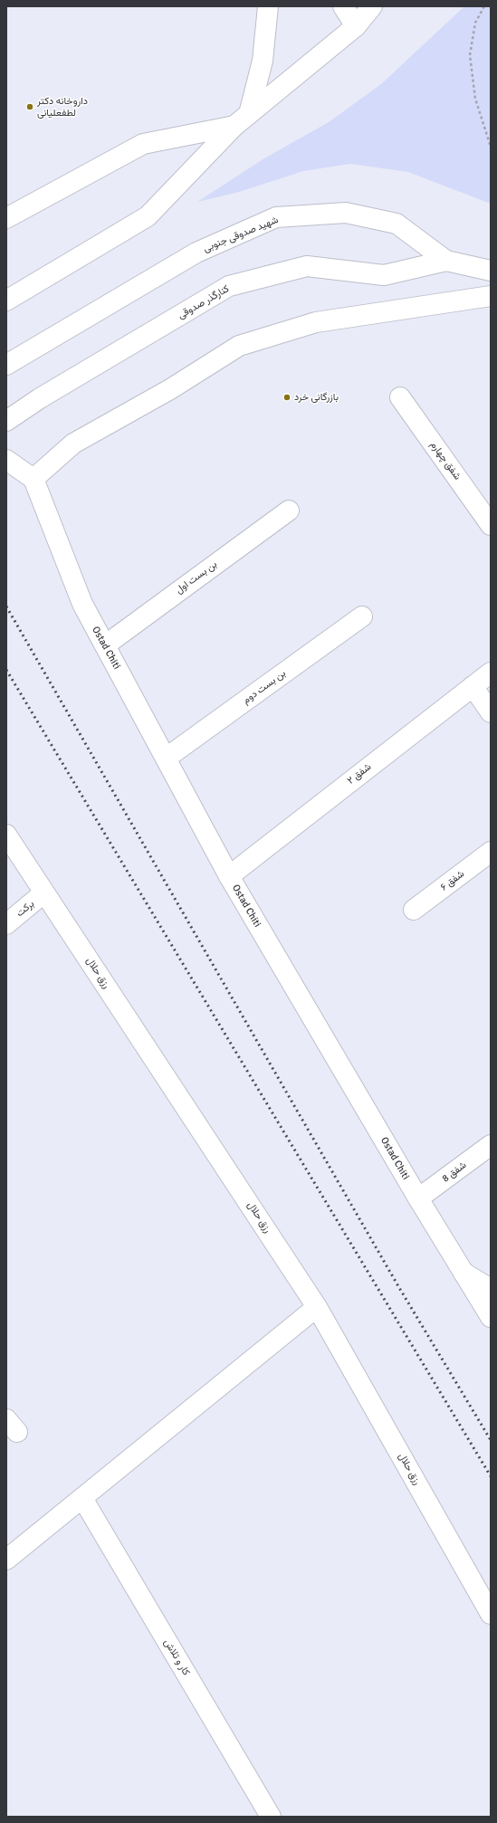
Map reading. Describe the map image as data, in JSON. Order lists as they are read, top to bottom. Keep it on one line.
{"streets":{"street":["شهید صدوقی جنوبی","کنارگذر صدوقی","شفق چهارم","بن بست اول","Ostad Chiti","بن بست دوم","شفق ۲","شفق ۶","برکت","رزق حلال","شفق 8","کار و تلاش"]},"crossings":[["شهید صدوقی جنوبی","کنارگذر صدوقی"],["بن بست اول","Ostad Chiti"],["Ostad Chiti","بن بست دوم"],["Ostad Chiti","شفق ۲"],["Ostad Chiti","شفق 8"],["برکت","رزق حلال"]],"places":["داروخانه دکتر لطفعلیانی","بازرگانی خرد"]}
